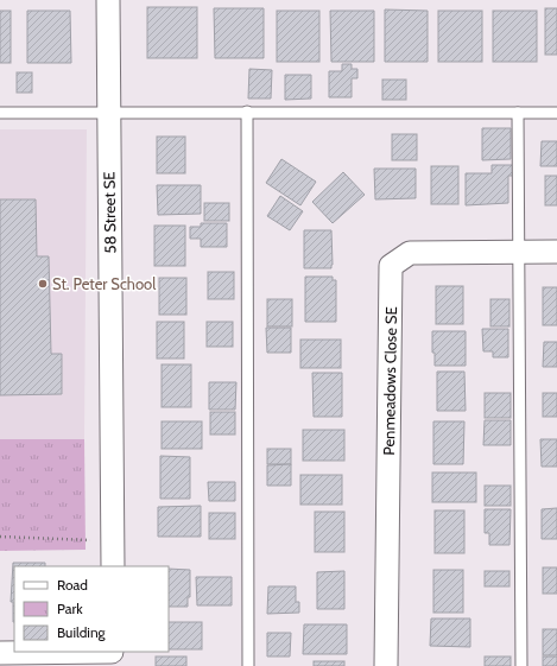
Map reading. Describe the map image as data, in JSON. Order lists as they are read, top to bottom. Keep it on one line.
{"streets":{"street":["58 Street SE","Penmeadows Close SE"]},"places":["St. Peter School"],"legend":["Road","Park","Building"]}
